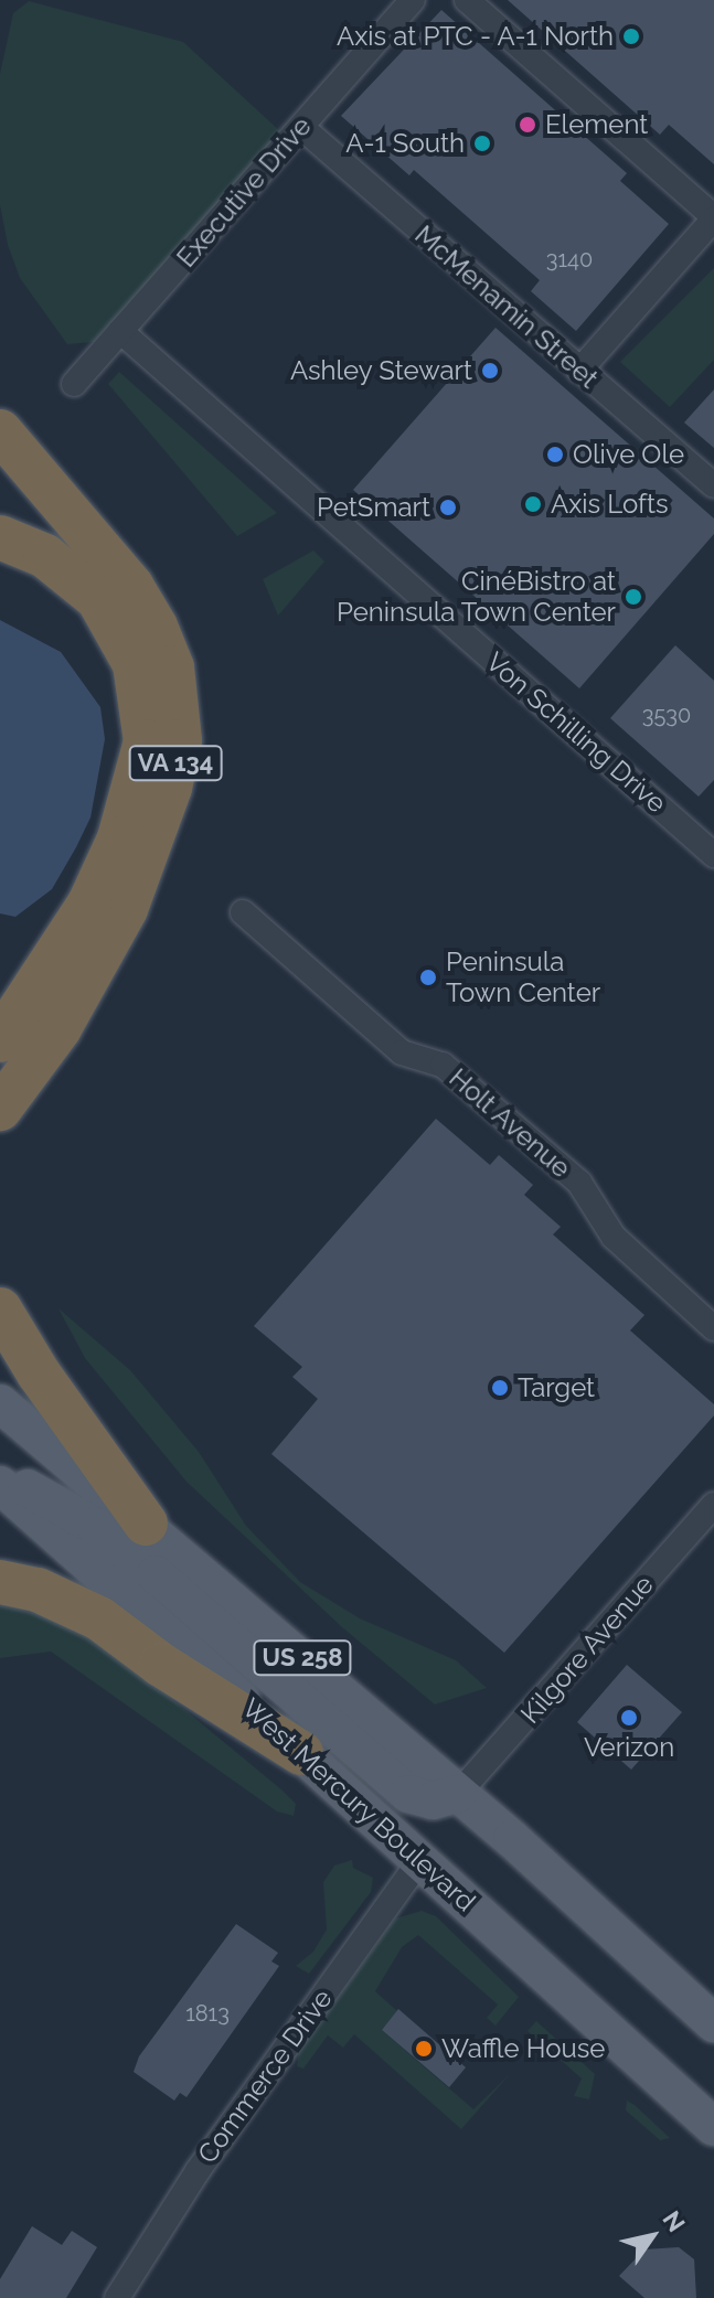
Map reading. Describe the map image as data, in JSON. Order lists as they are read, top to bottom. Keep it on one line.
{"streets":{"highway":["VA 134"],"main road":["US 258","West Mercury Boulevard"],"street":["Executive Drive","McMenamin Street","Von Schilling Drive","Holt Avenue","Kilgore Avenue","Commerce Drive"]},"crossings":[["Executive Drive","McMenamin Street"],["Executive Drive","Von Schilling Drive"],["Kilgore Avenue","US 258"],["West Mercury Boulevard","Commerce Drive"]],"places":["Axis at PTC - A-1 North","Element","A-1 South","Ashley Stewart","Olive Ole","Axis Lofts","PetSmart","CinéBistro at Peninsula Town Center","Peninsula Town Center","Target","Verizon","Waffle House"],"house_numbers":["3140","3530","1813"],"north":"top right"}
